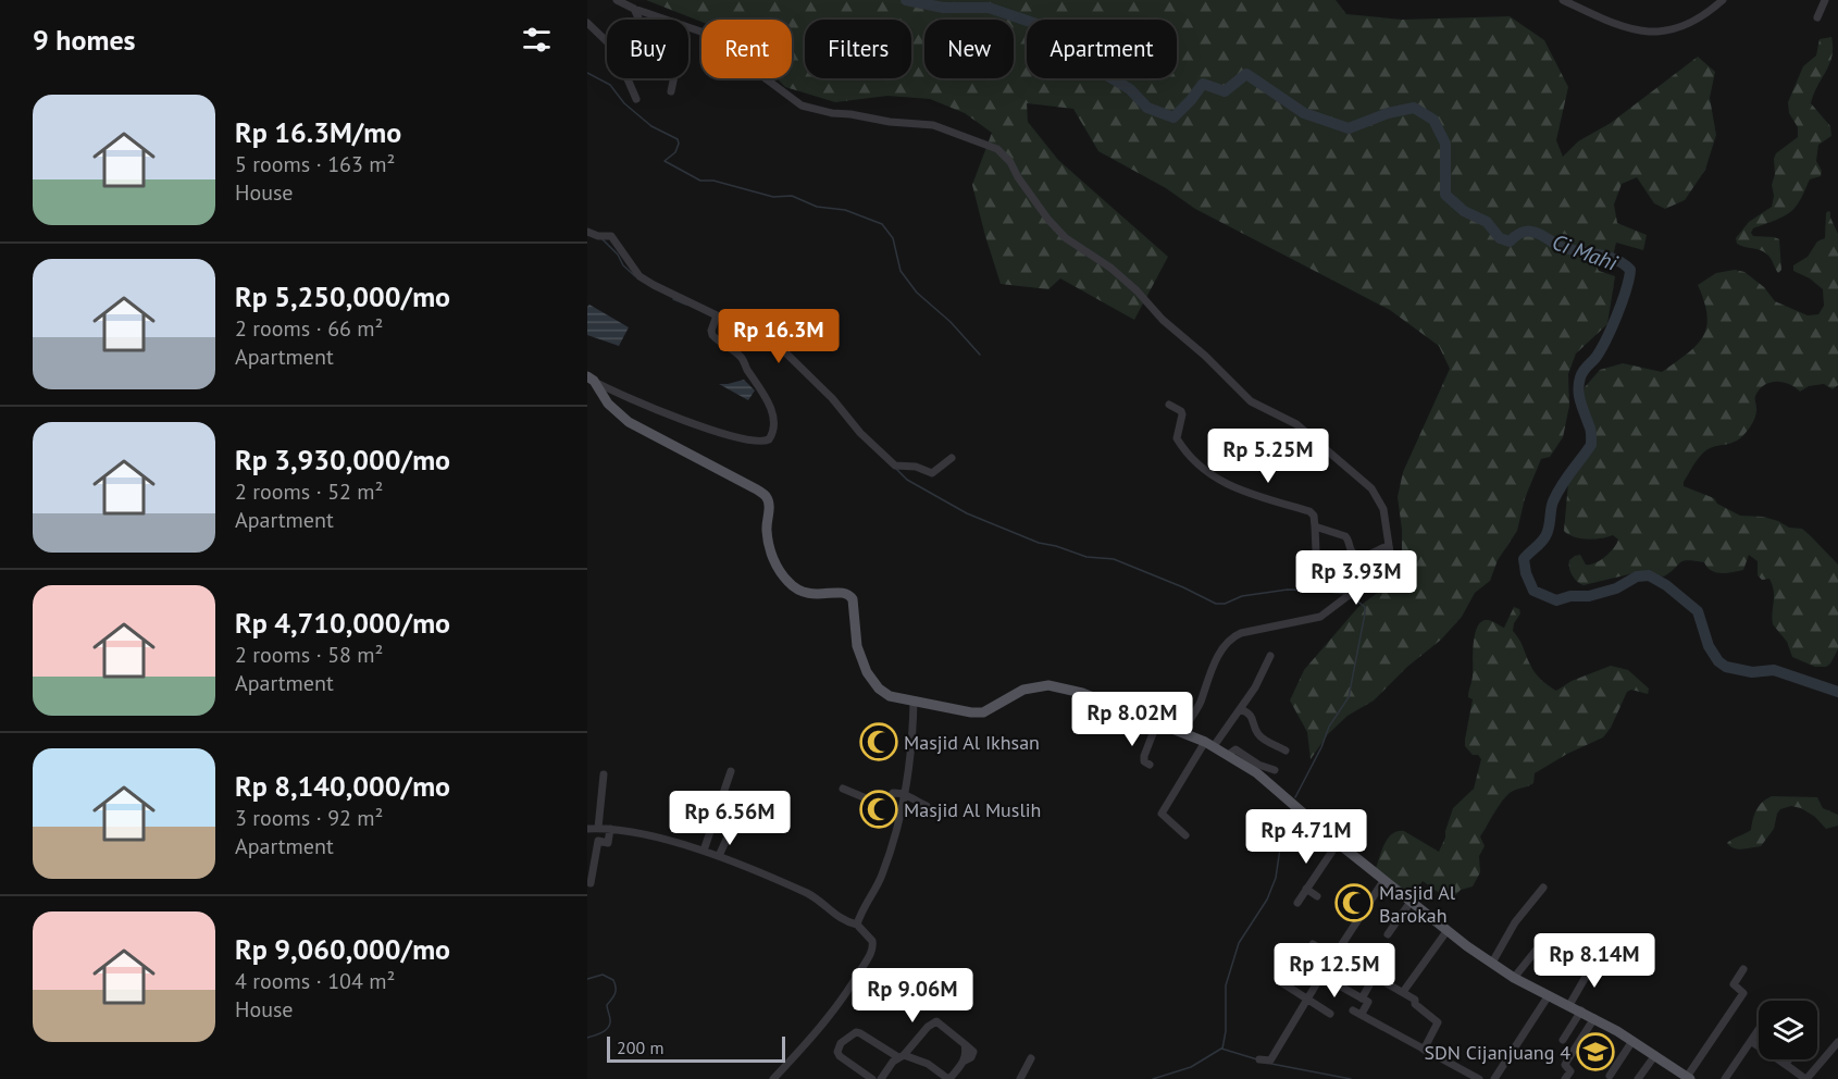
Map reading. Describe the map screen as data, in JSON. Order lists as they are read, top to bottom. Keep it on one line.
{"water":["Ci Mahi"],"places":{"mosque":["Masjid Al Ikhsan","Masjid Al Muslih","Masjid Al Barokah"],"school or university":["SDN Cijanjuang 4"]},"scale_bar":"200 m","page":{"heading":"9 homes","chip":["Buy","Rent","Filters","New","Apartment"],"list":[{"name":"Rp 16.3M/mo","note":"5 rooms · 163 m² · House"},{"name":"Rp 5,250,000/mo","note":"2 rooms · 66 m² · Apartment"},{"name":"Rp 3,930,000/mo","note":"2 rooms · 52 m² · Apartment"},{"name":"Rp 4,710,000/mo","note":"2 rooms · 58 m² · Apartment"},{"name":"Rp 8,140,000/mo","note":"3 rooms · 92 m² · Apartment"},{"name":"Rp 9,060,000/mo","note":"4 rooms · 104 m² · House"}],"price":["Rp 16.3M","Rp 5.25M","Rp 3.93M","Rp 8.02M","Rp 6.56M","Rp 4.71M","Rp 8.14M","Rp 12.5M","Rp 9.06M"],"scale":"200 m"}}
